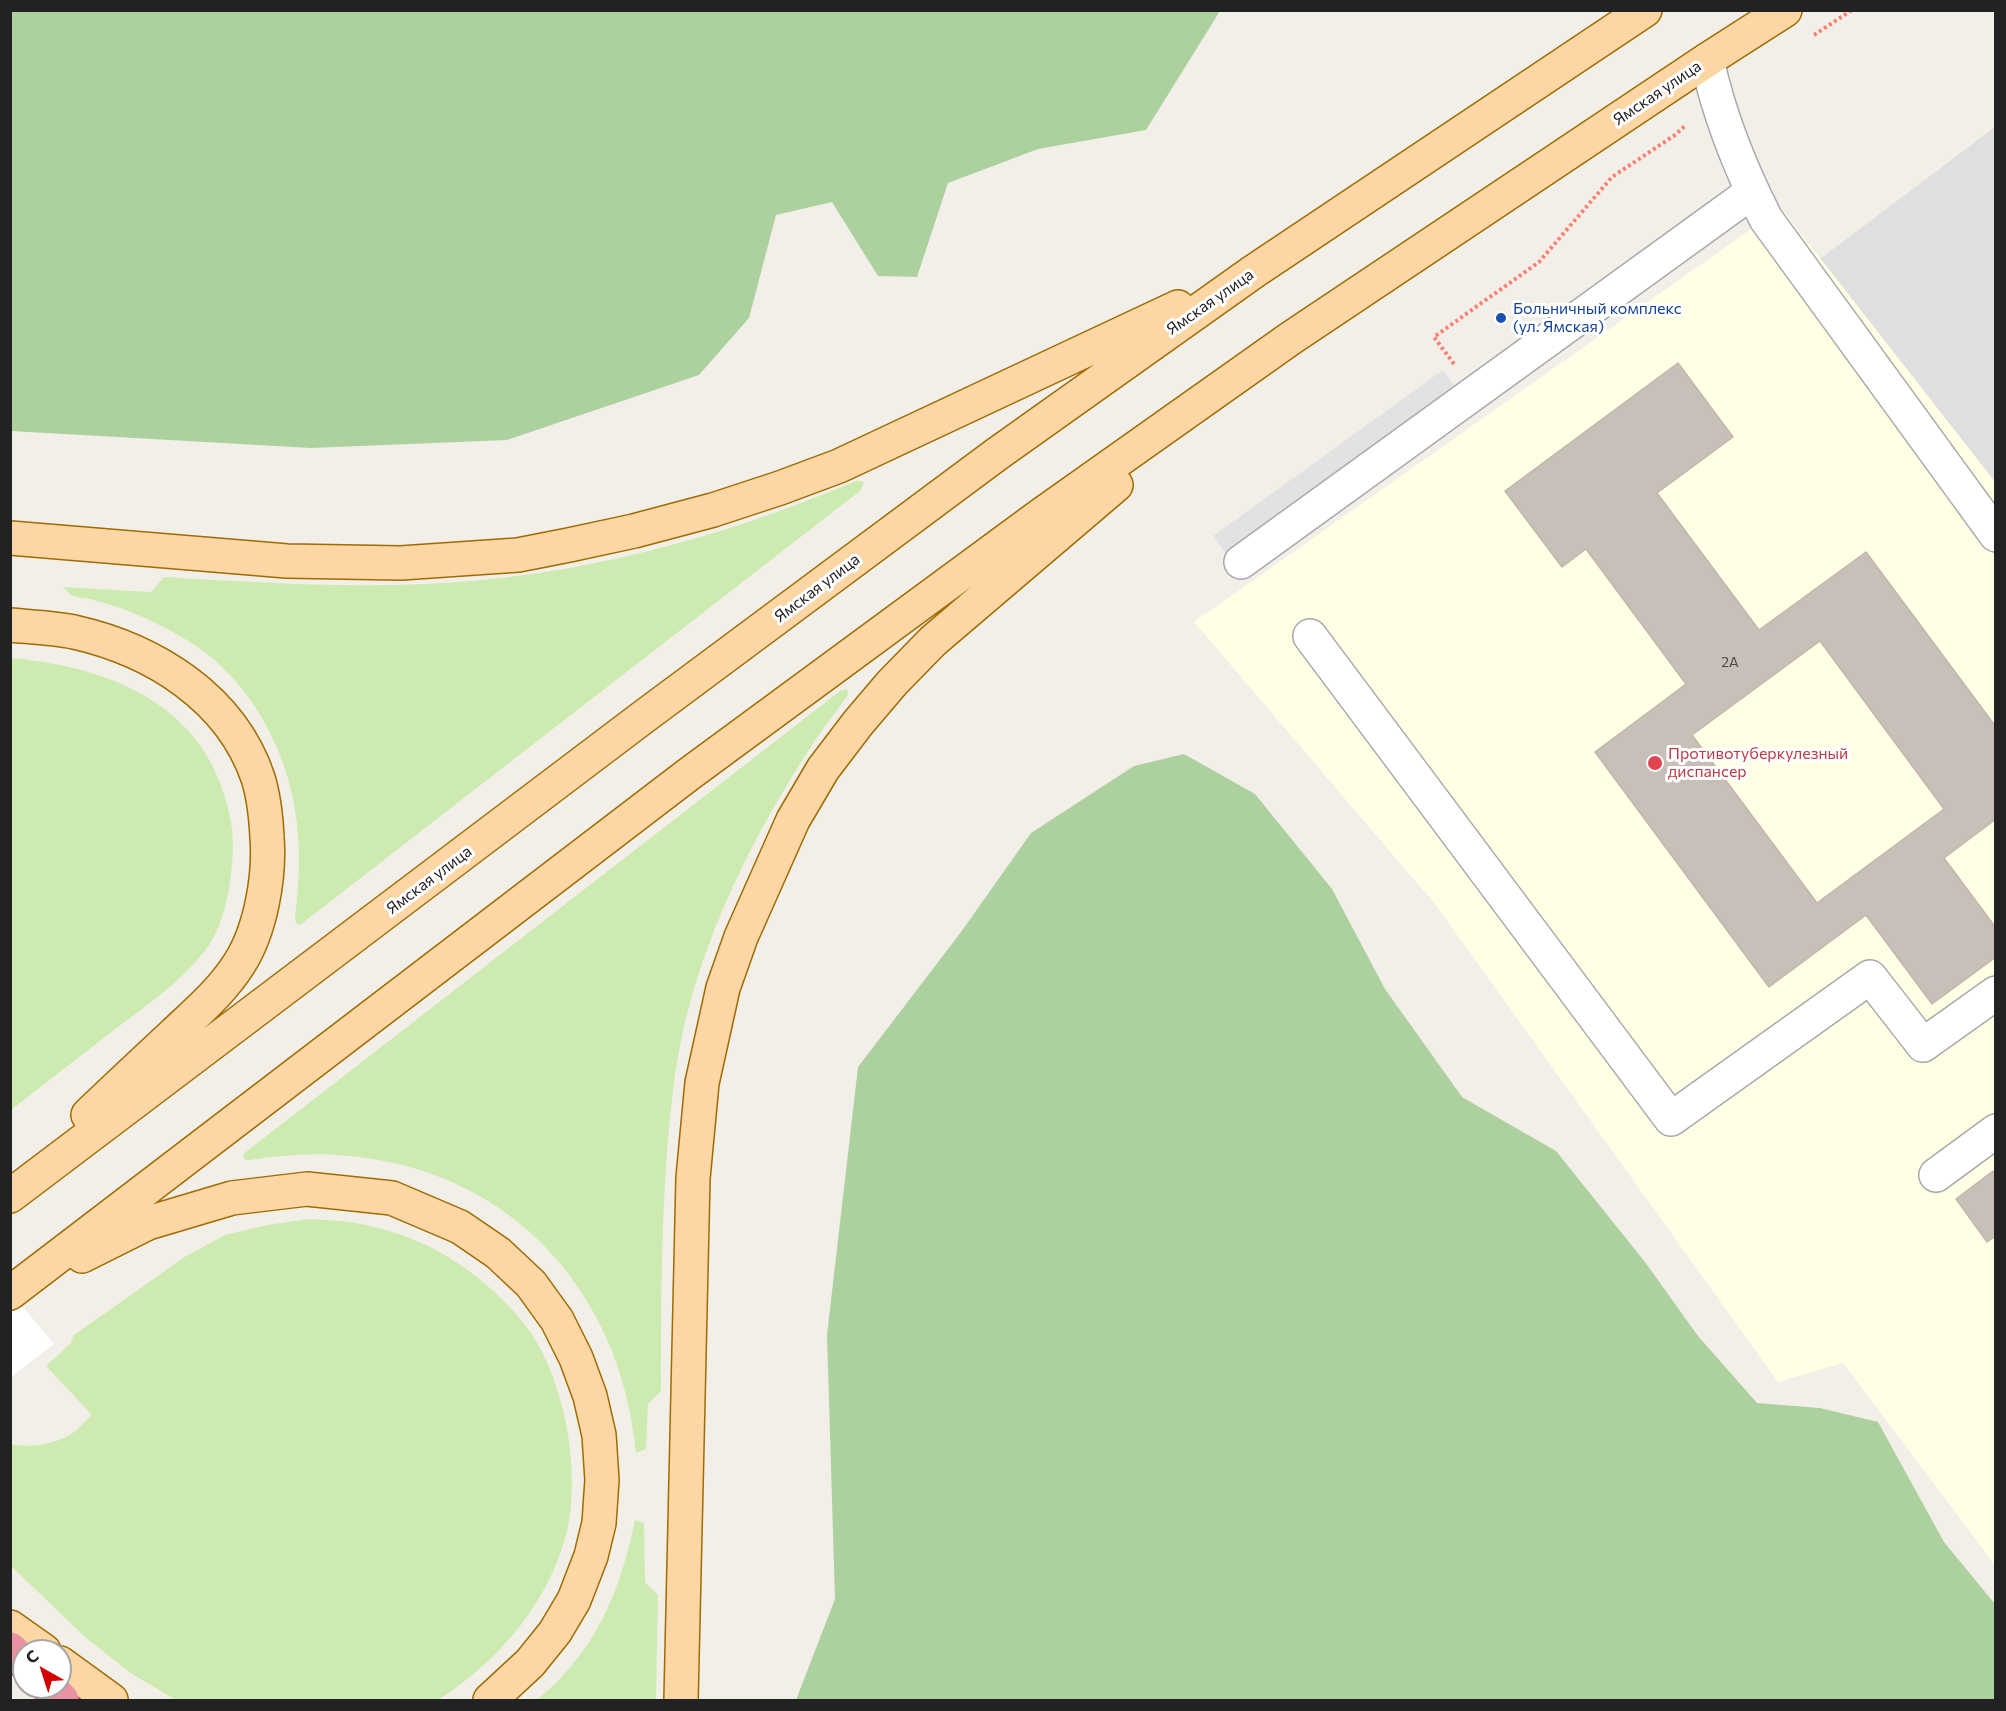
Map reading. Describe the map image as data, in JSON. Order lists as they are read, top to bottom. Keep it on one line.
{"streets":{"main road":["Ямская улица"]},"places":["Больничный комплекс (ул. Ямская)","Противотуберкулезный диспансер"],"house_numbers":["2А"],"north":"top left"}
